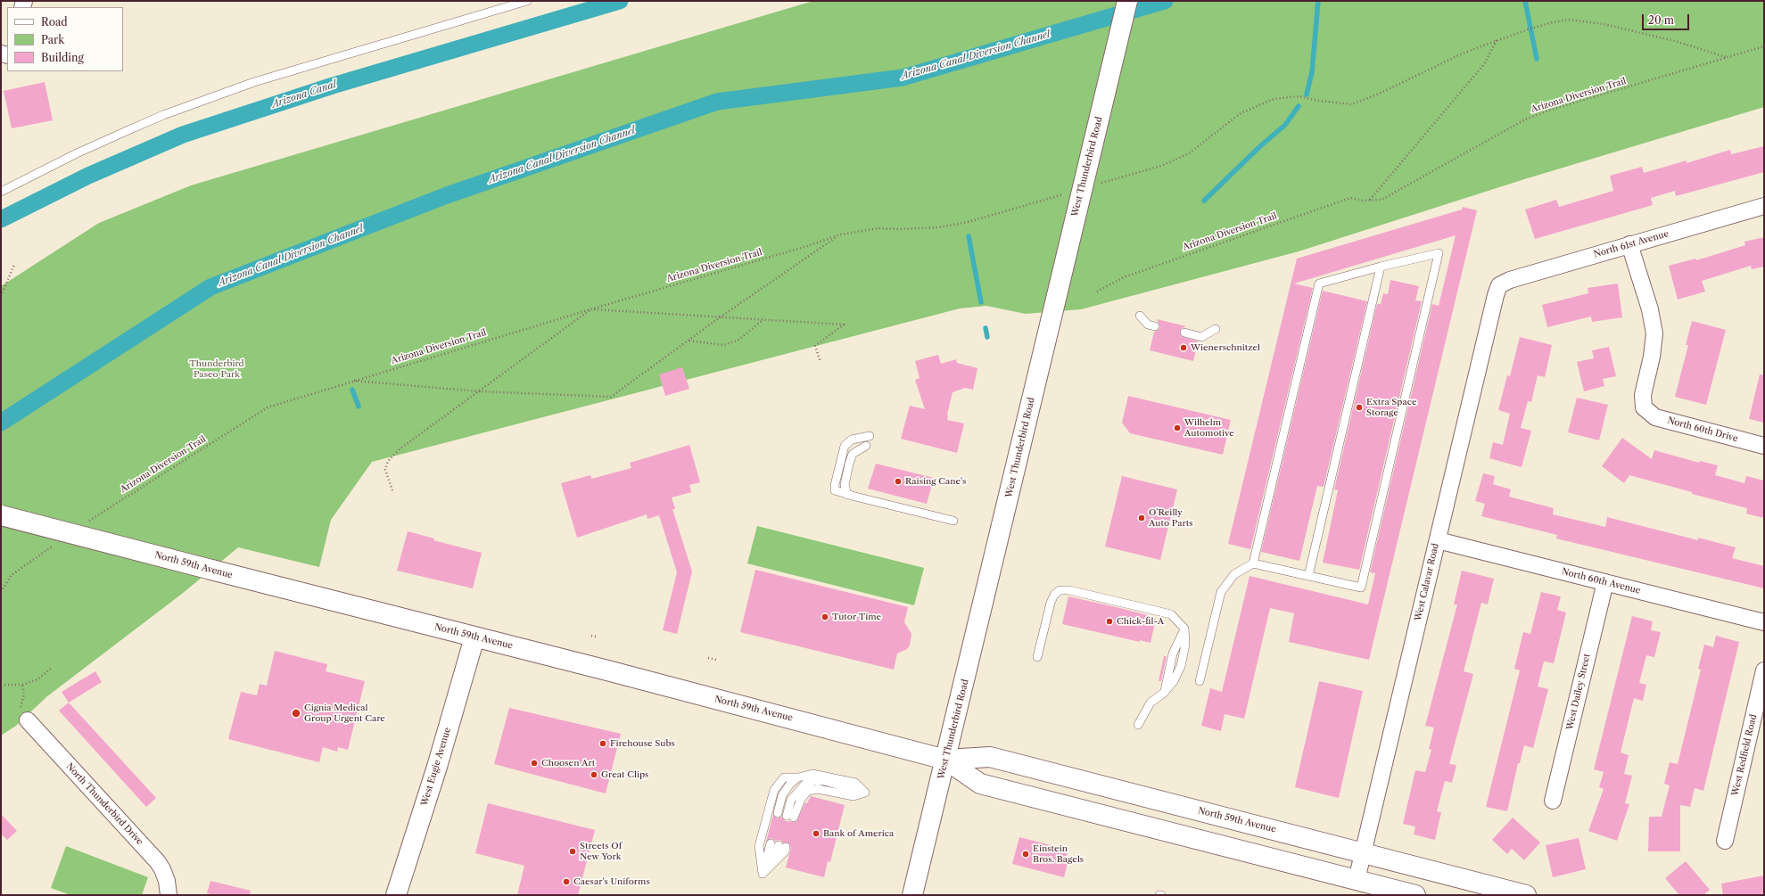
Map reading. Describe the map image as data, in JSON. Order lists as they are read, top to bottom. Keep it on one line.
{"streets":{"main road":["West Thunderbird Road","North 59th Avenue","West Eugie Avenue"],"street":["North 61st Avenue","North 60th Drive","North 60th Avenue","West Calavar Road","West Dailey Street","West Redfield Road","North Thunderbird Drive"],"path":["Arizona Diversion Trail"]},"crossings":[["West Thunderbird Road","North 59th Avenue"],["North 61st Avenue","North 60th Drive"],["North 61st Avenue","West Calavar Road"],["North 59th Avenue","West Calavar Road"],["North 59th Avenue","West Eugie Avenue"],["North 60th Avenue","West Calavar Road"],["North 60th Avenue","West Dailey Street"]],"water":["Arizona Canal Diversion Channel","Arizona Canal"],"parks":["Thunderbird Paseo Park"],"places":["Wienerschnitzel","Extra Space Storage","Wilhelm Automotive","Raising Cane's","O'Reilly Auto Parts","Tutor Time","Chick-fil-A","Cignia Medical Group Urgent Care","Firehouse Subs","Choosen Art","Great Clips","Bank of America","Streets Of New York","Einstein Bros. Bagels","Caesar's Uniforms"],"legend":["Road","Park","Building"],"scale_bar":"20 m"}
